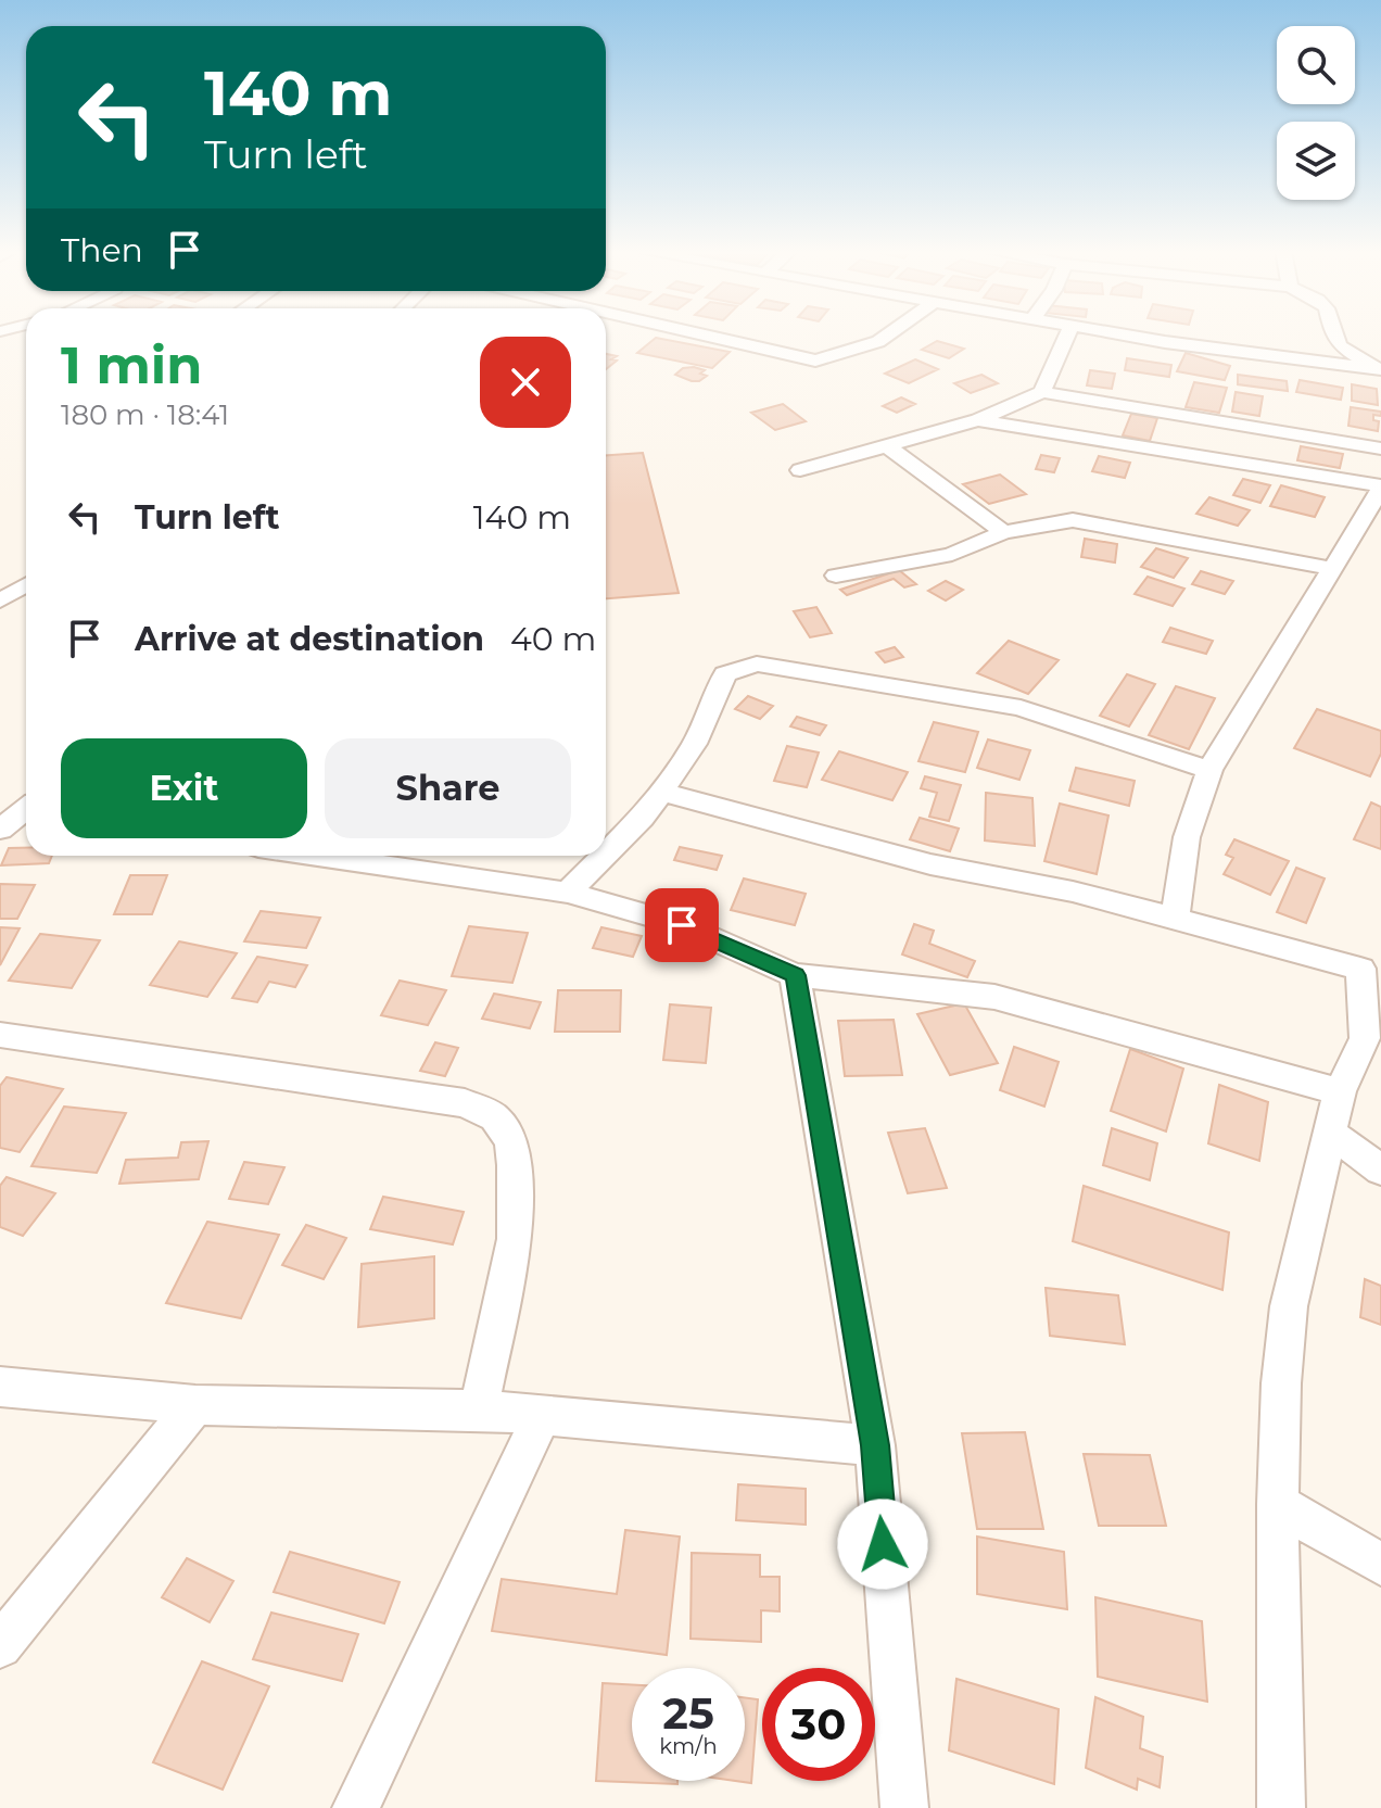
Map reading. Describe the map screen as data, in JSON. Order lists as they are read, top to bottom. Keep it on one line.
{"page":{"turn":["140 m","Turn left"],"then":"Then","heading":["1 min","180 m · 18:41"],"list":[{"name":"Turn left","value":"140 m"},{"name":"Arrive at destination","value":"40 m"}],"buttons":["Exit","Share"],"speed":"25 km/h","limit":"30"}}
